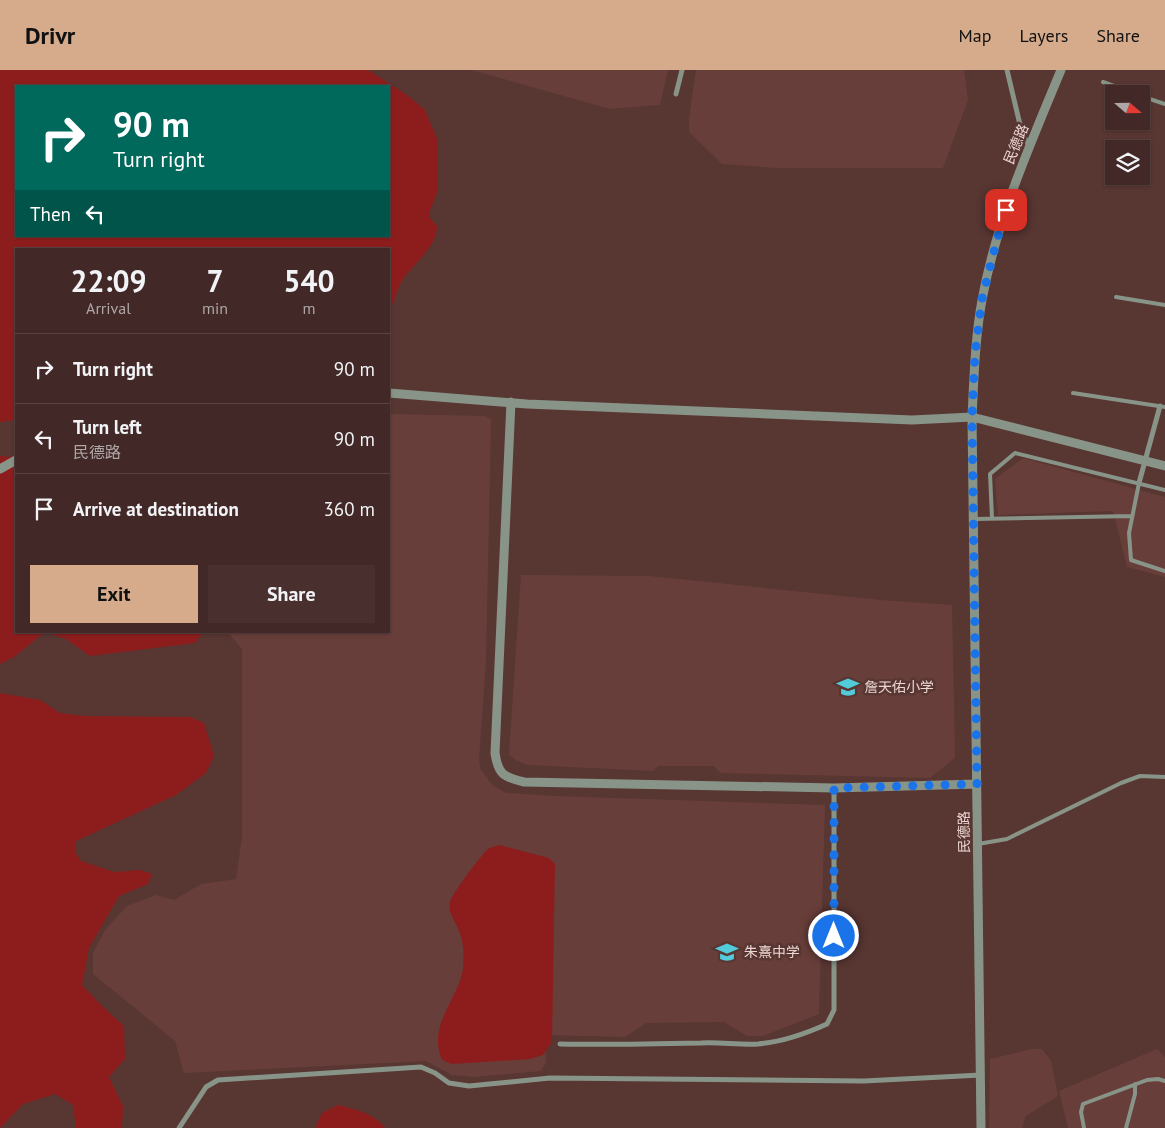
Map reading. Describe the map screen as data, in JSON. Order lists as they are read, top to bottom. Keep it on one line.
{"streets":{"street":["民德路"]},"places":{"school or university":["詹天佑小学","朱熹中学"]},"north":"right","page":{"header":"Drivr","nav":["Map","Layers","Share"],"turn":["90 m","Turn right"],"then":"Then","eta":["22:09","Arrival","7","min","540","m"],"list":[{"name":"Turn right","value":"90 m"},{"name":"Turn left","note":"民德路","value":"90 m"},{"name":"Arrive at destination","value":"360 m"}],"buttons":["Exit","Share"]}}
